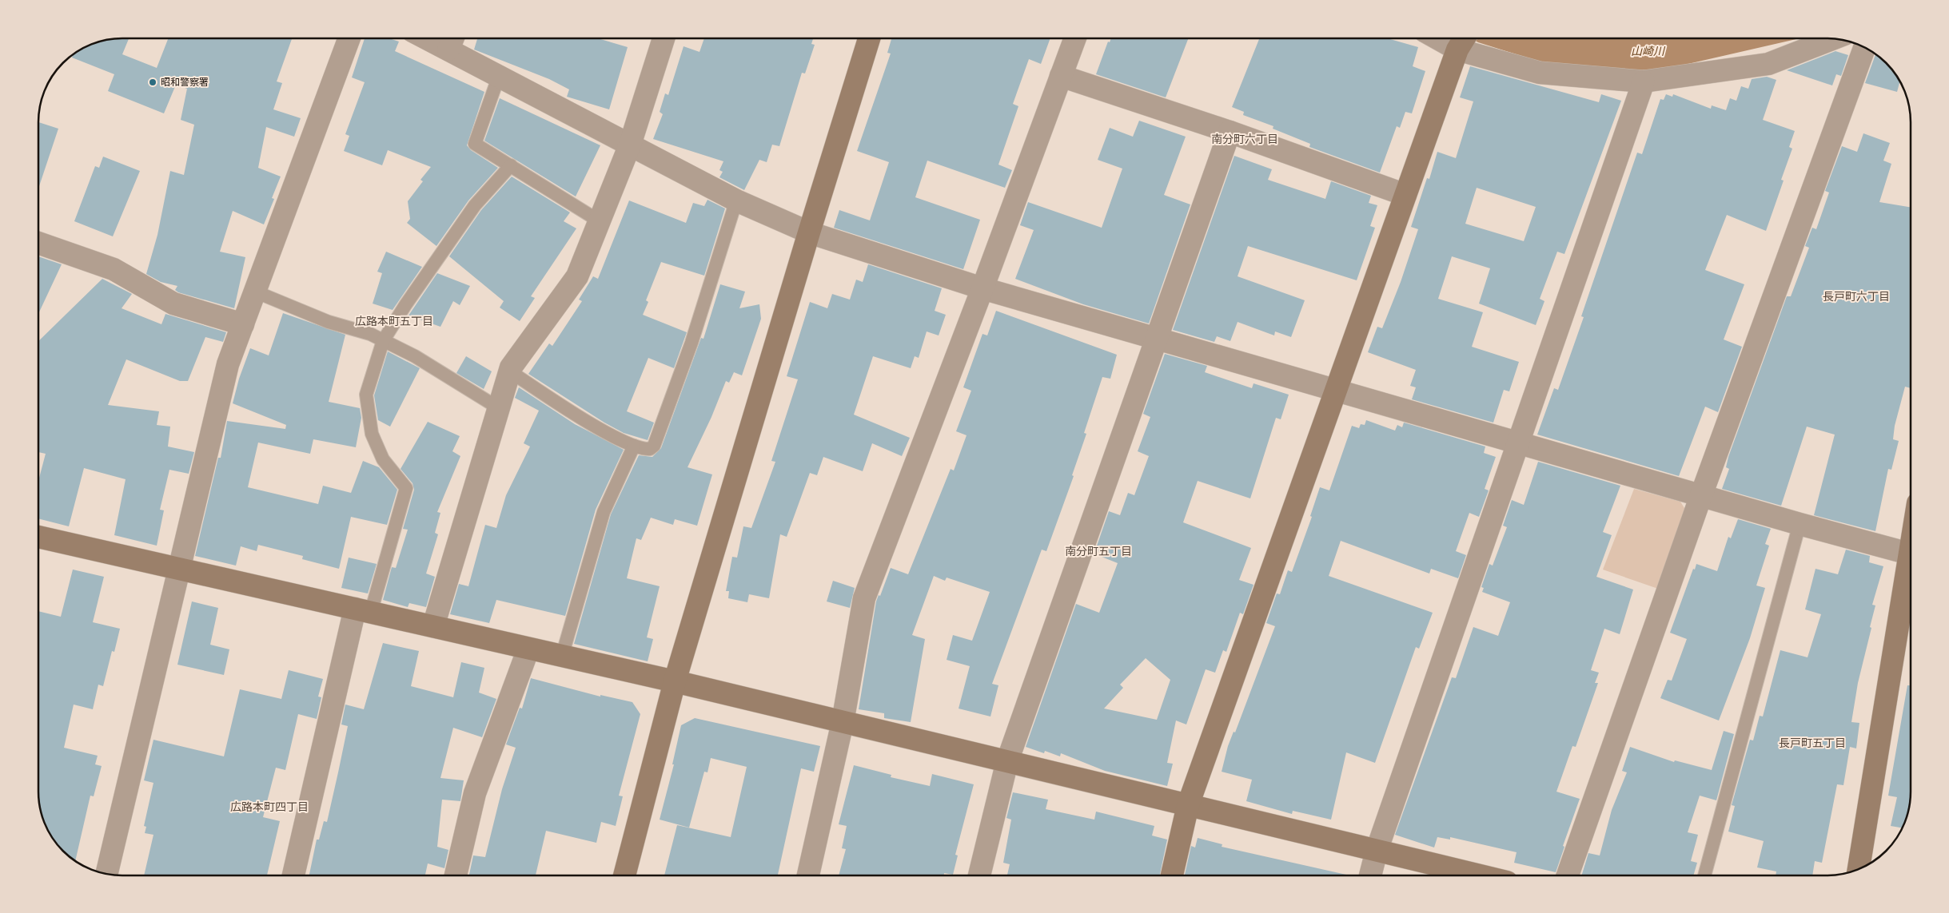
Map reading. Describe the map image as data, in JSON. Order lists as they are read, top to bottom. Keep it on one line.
{"districts":["南分町六丁目","長戸町六丁目","広路本町五丁目","南分町五丁目","長戸町五丁目","広路本町四丁目"],"water":["山崎川"],"places":["昭和警察署"]}
